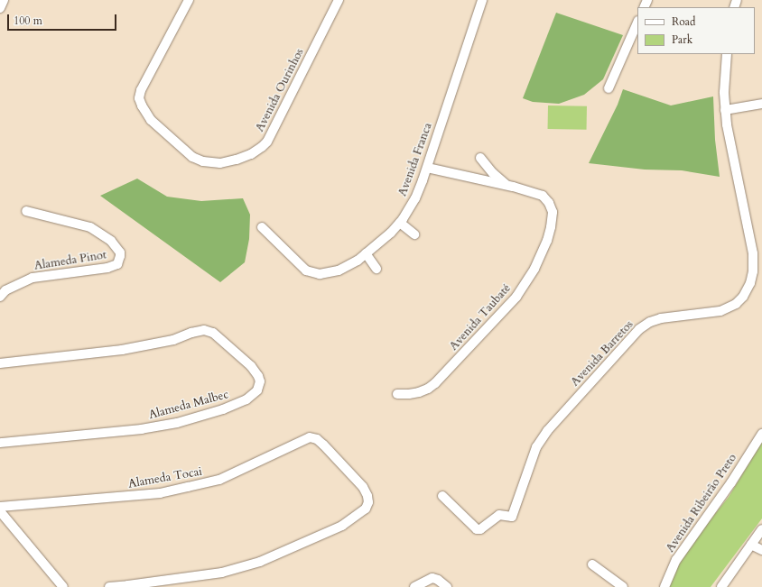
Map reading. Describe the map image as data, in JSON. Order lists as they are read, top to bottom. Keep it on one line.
{"streets":{"street":["Avenida Ourinhos","Avenida Franca","Alameda Pinot","Avenida Taubaté","Avenida Barretos","Alameda Malbec","Alameda Tocai","Avenida Ribeirão Preto"]},"crossings":[["Avenida Franca","Avenida Taubaté"]],"legend":["Road","Park"],"scale_bar":"100 m"}
